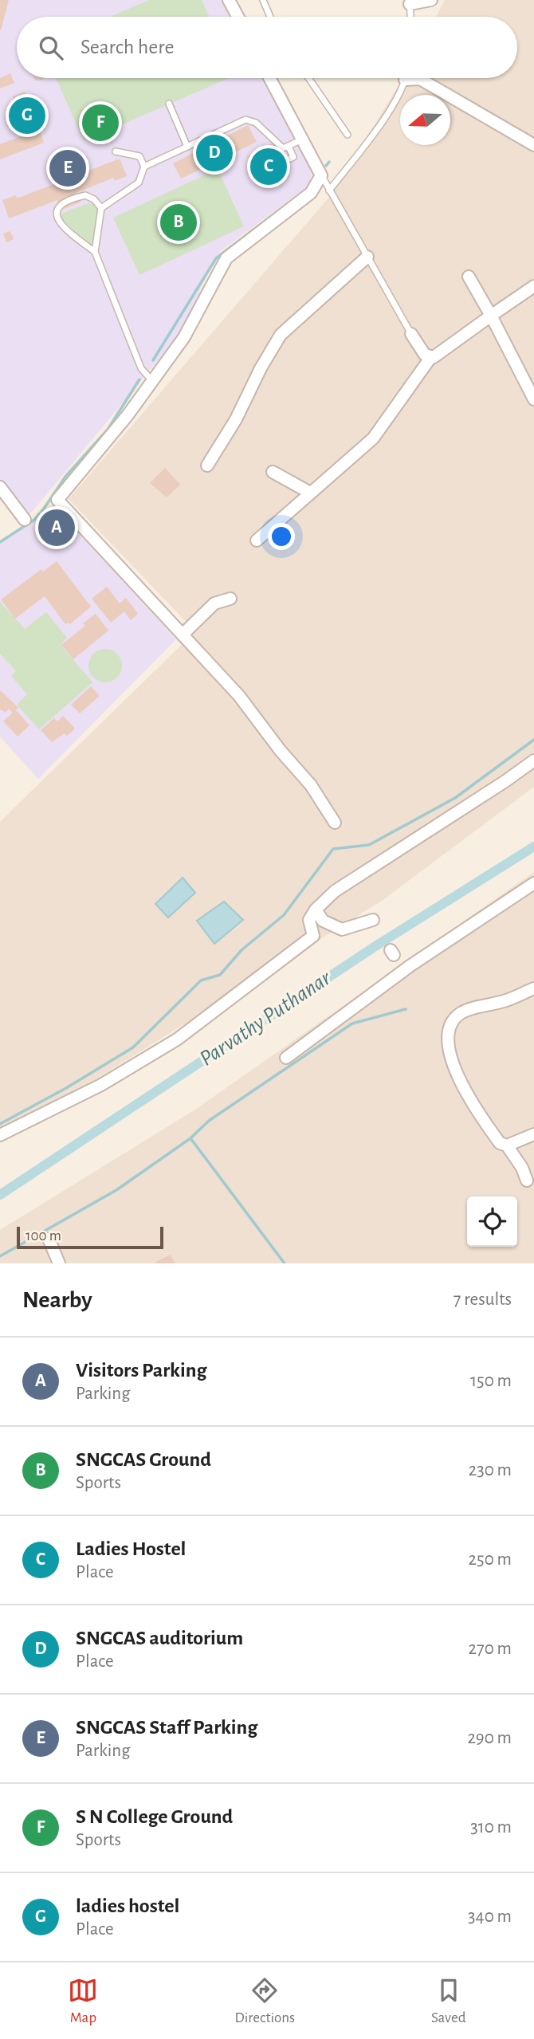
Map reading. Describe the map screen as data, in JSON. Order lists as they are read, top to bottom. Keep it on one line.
{"water":["Parvathy Puthanar"],"scale_bar":"100 m","north":"left","page":{"search":"Search here","pins":["G","F","D","C","E","B","A"],"scale":"100 m","heading":["Nearby","7 results"],"list":[{"mark":"A","name":"Visitors Parking","note":"Parking","value":"150 m"},{"mark":"B","name":"SNGCAS Ground","note":"Sports","value":"230 m"},{"mark":"C","name":"Ladies Hostel","note":"Place","value":"250 m"},{"mark":"D","name":"SNGCAS auditorium","note":"Place","value":"270 m"},{"mark":"E","name":"SNGCAS Staff Parking","note":"Parking","value":"290 m"},{"mark":"F","name":"S N College Ground","note":"Sports","value":"310 m"},{"mark":"G","name":"ladies hostel","note":"Place","value":"340 m"}],"nav":["Map","Directions","Saved"]}}
